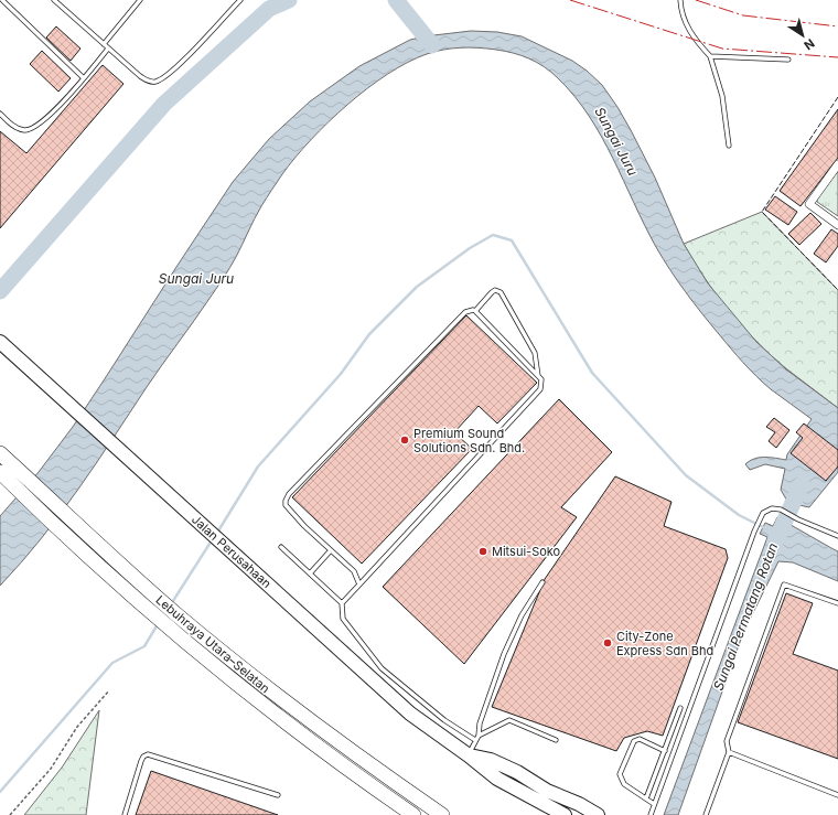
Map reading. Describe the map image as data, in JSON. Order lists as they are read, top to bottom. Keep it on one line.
{"streets":{"highway":["Lebuhraya Utara–Selatan"],"main road":["Jalan Perusahaan"]},"water":["Sungai Juru","Sungai Permatang Rotan"],"places":["Premium Sound Solutions Sdn. Bhd.","Mitsui-Soko","City-Zone Express Sdn Bhd"],"north":"bottom right"}
